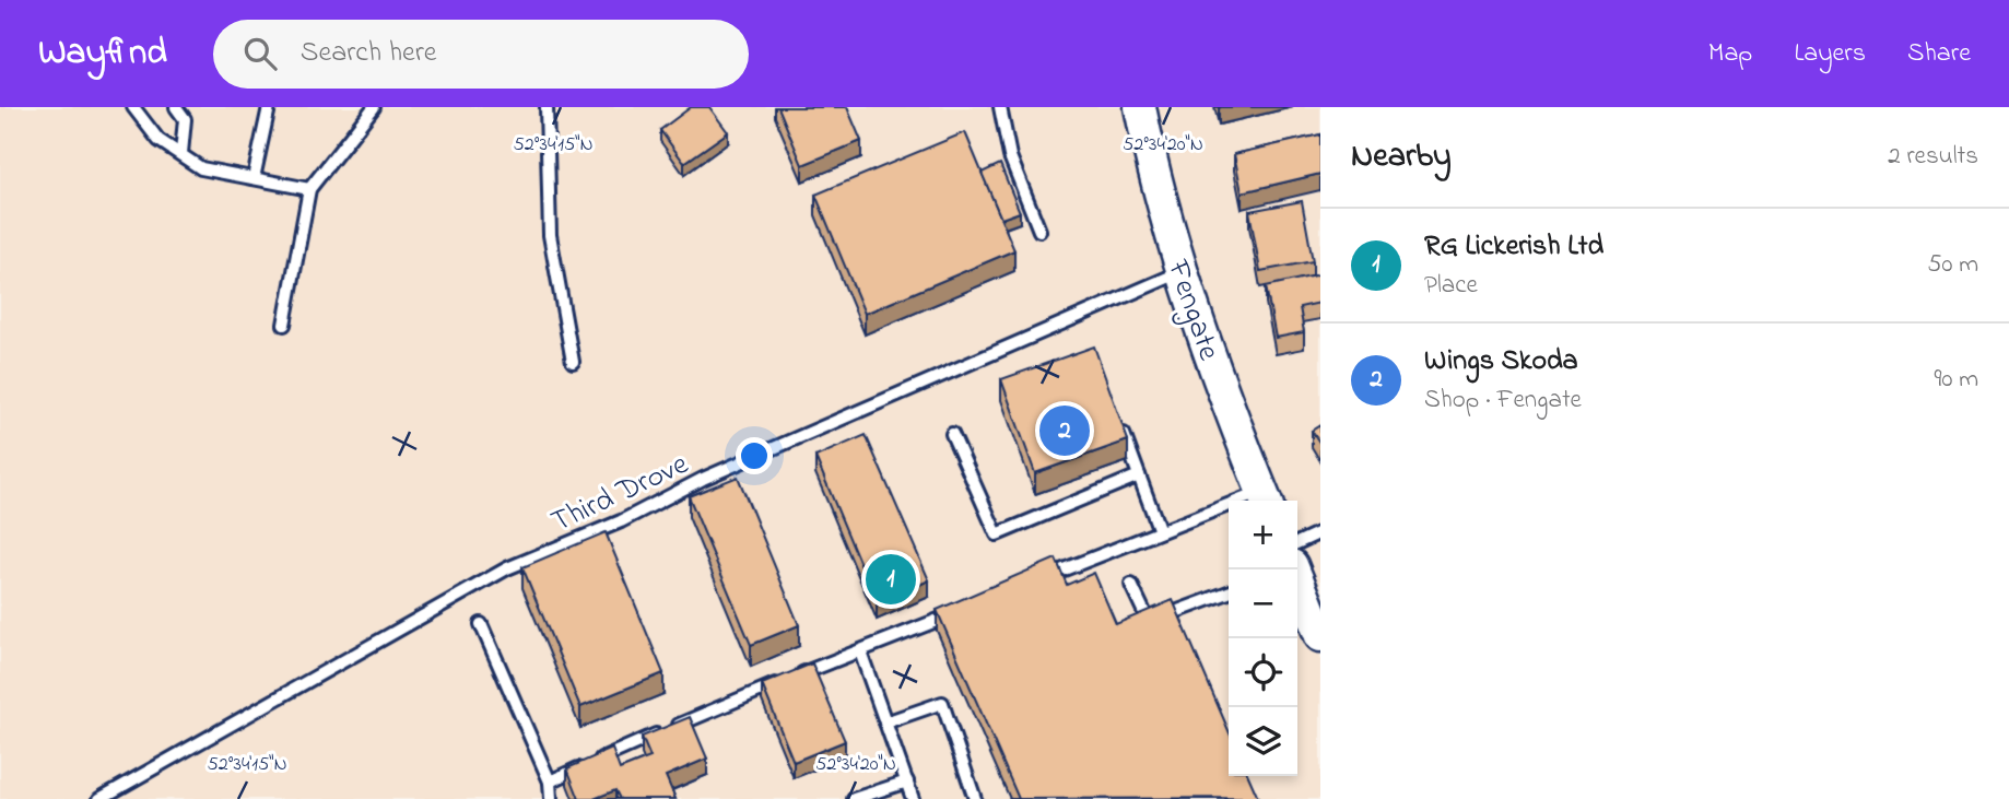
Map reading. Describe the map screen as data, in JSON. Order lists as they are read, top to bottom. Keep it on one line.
{"streets":{"street":["Fengate"],"lane":["Third Drove"]},"crossings":[["Fengate","Third Drove"]],"page":{"header":"Wayfind","search":"Search here","nav":["Map","Layers","Share"],"heading":["Nearby","2 results"],"list":[{"mark":"1","name":"RG Lickerish Ltd","note":"Place","value":"50 m"},{"mark":"2","name":"Wings Skoda","note":"Shop · Fengate","value":"90 m"}],"pins":["2","1"],"map_buttons":["+","−"]},"coordinates":["52°34'15\"N","52°34'20\"N"]}
